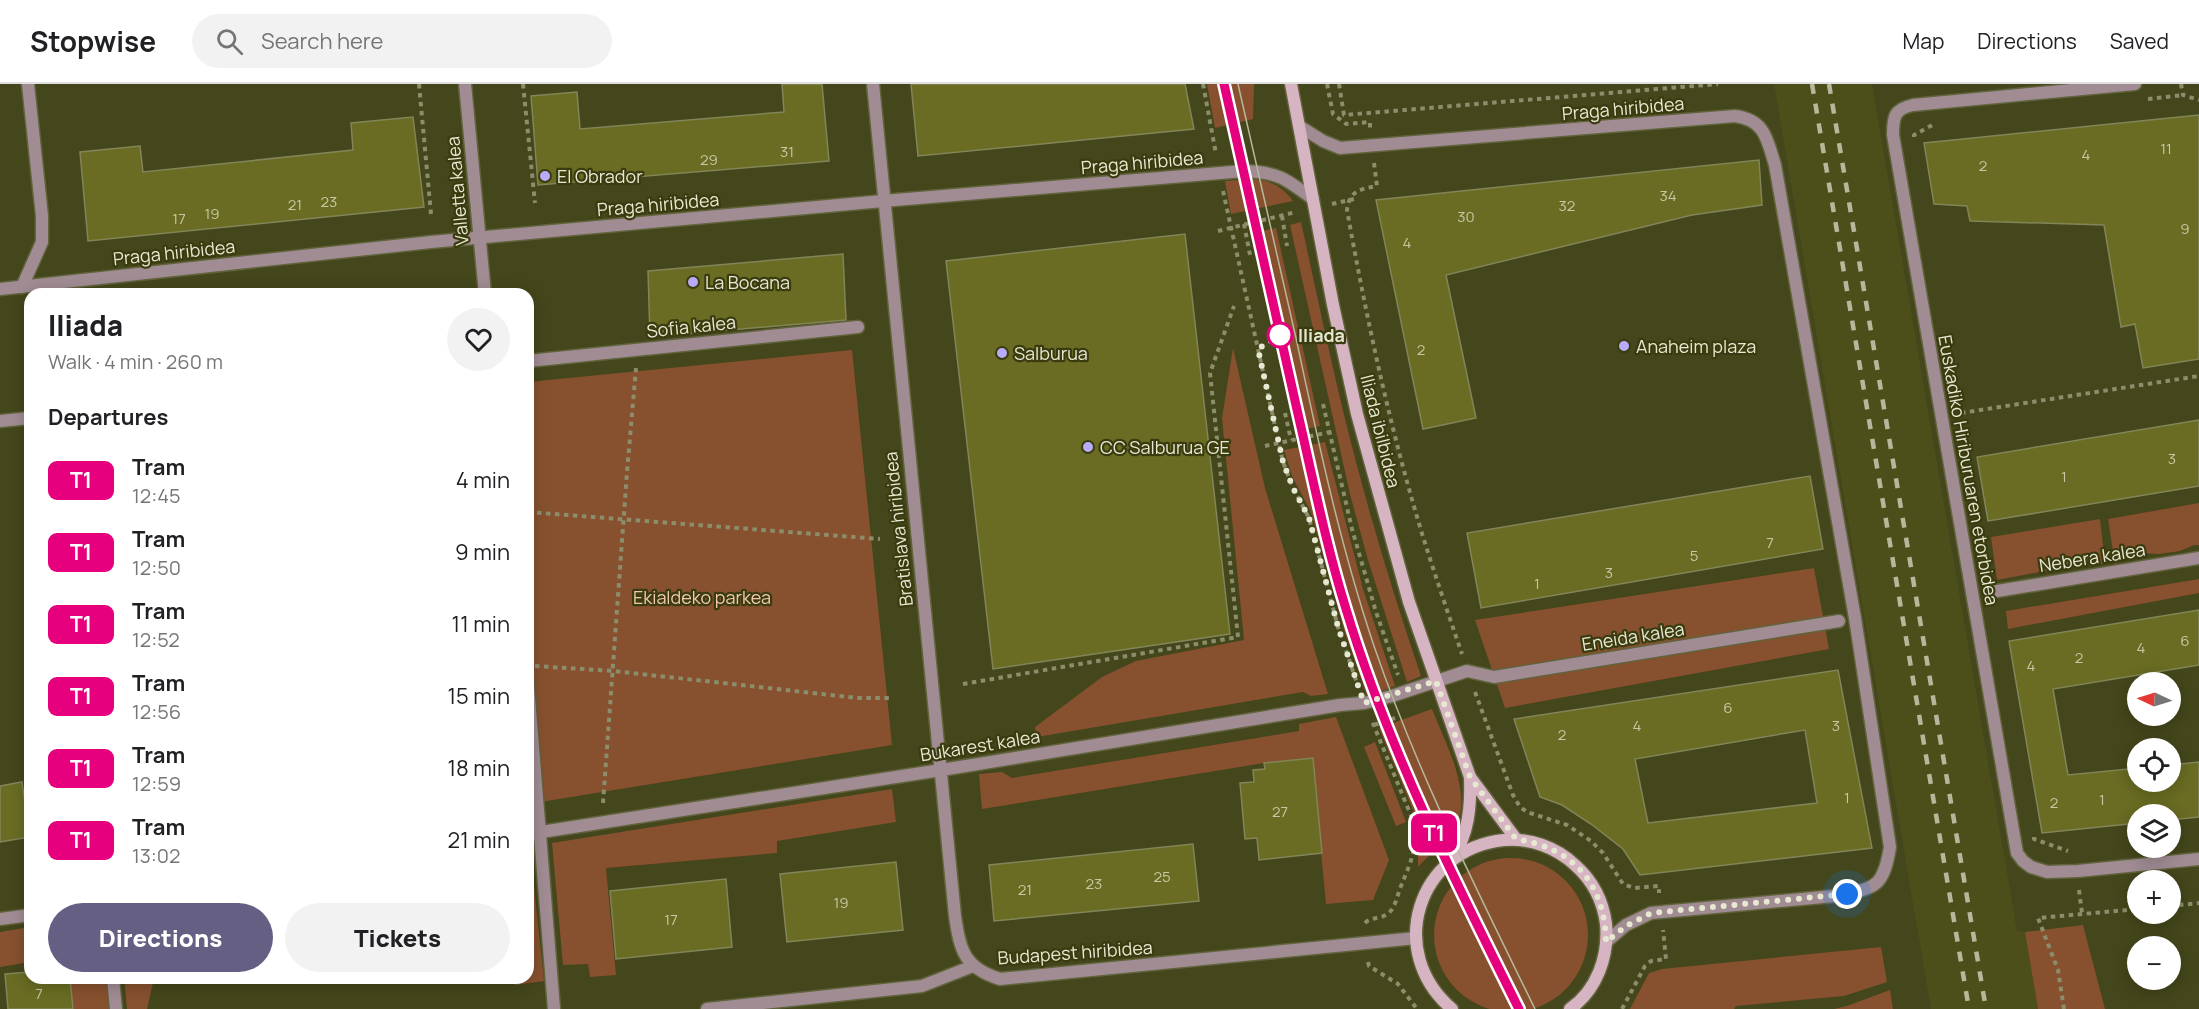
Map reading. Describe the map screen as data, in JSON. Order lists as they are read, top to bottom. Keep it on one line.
{"streets":{"main road":["Iliada ibilbidea"],"street":["Praga hiribidea","Valletta kalea","Sofia kalea","Euskadiko Hiriburuaren etorbidea","Bratislava hiribidea","Nebera kalea","Eneida kalea","Bukarest kalea","Budapest hiribidea"]},"crossings":[["Praga hiribidea","Valletta kalea"],["Praga hiribidea","Iliada ibilbidea"],["Praga hiribidea","Bratislava hiribidea"],["Iliada ibilbidea","Eneida kalea"],["Iliada ibilbidea","Bukarest kalea"],["Bratislava hiribidea","Bukarest kalea"],["Bratislava hiribidea","Budapest hiribidea"],["Eneida kalea","Bukarest kalea"]],"parks":["Ekialdeko parkea"],"places":["El Obrador","La Bocana","Iliada","Anaheim plaza","Salburua","CC Salburua GE"],"lines":["tram line T1"],"house_numbers":["11","31","4","29","2","34","23","21","32","19","30","17","9","4","2","3","1","7","5","3","1","6","4","2","4","6","4","3","2","1","1","2","27","25","23","21","19","17","7"],"north":"left","page":{"header":"Stopwise","search":"Search here","nav":["Map","Directions","Saved"],"on_map":"T1","heading":[["Iliada","Walk · 4 min · 260 m"],"Departures"],"list":[{"mark":"T1","name":"Tram","note":"12:45","value":"4 min"},{"mark":"T1","name":"Tram","note":"12:50","value":"9 min"},{"mark":"T1","name":"Tram","note":"12:52","value":"11 min"},{"mark":"T1","name":"Tram","note":"12:56","value":"15 min"},{"mark":"T1","name":"Tram","note":"12:59","value":"18 min"},{"mark":"T1","name":"Tram","note":"13:02","value":"21 min"}],"map_buttons":["+","−"],"buttons":["Directions","Tickets"]}}
